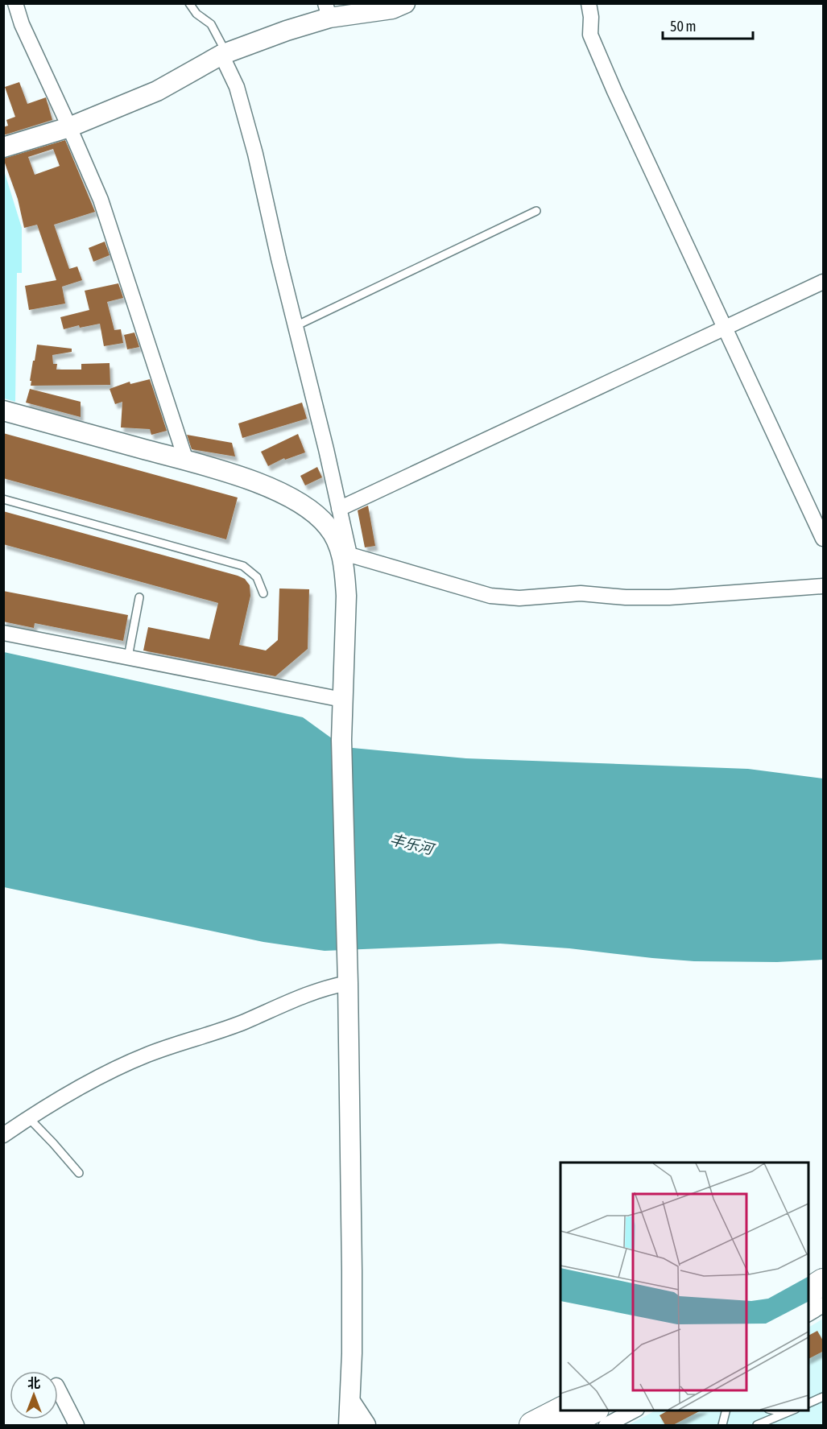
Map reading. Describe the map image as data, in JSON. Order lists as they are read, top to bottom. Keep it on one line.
{"water":["丰乐河"],"scale_bar":"50 m","north":"top"}
